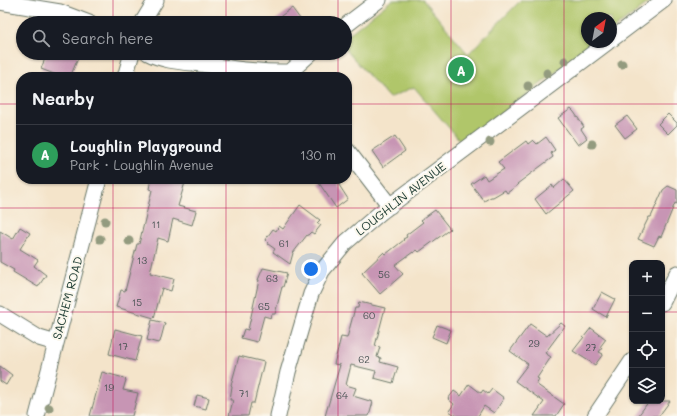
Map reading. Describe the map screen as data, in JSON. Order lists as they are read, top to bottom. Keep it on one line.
{"streets":{"street":["LOUGHLIN AVENUE","SACHEM ROAD"]},"house_numbers":["11","61","13","56","63","15","65","60","29","17","27","62","19","71","64"],"north":"top right","page":{"search":"Search here","pins":"A","heading":"Nearby","list":[{"mark":"A","name":"Loughlin Playground","note":"Park · Loughlin Avenue","value":"130 m"}],"map_buttons":["+","−"]}}
